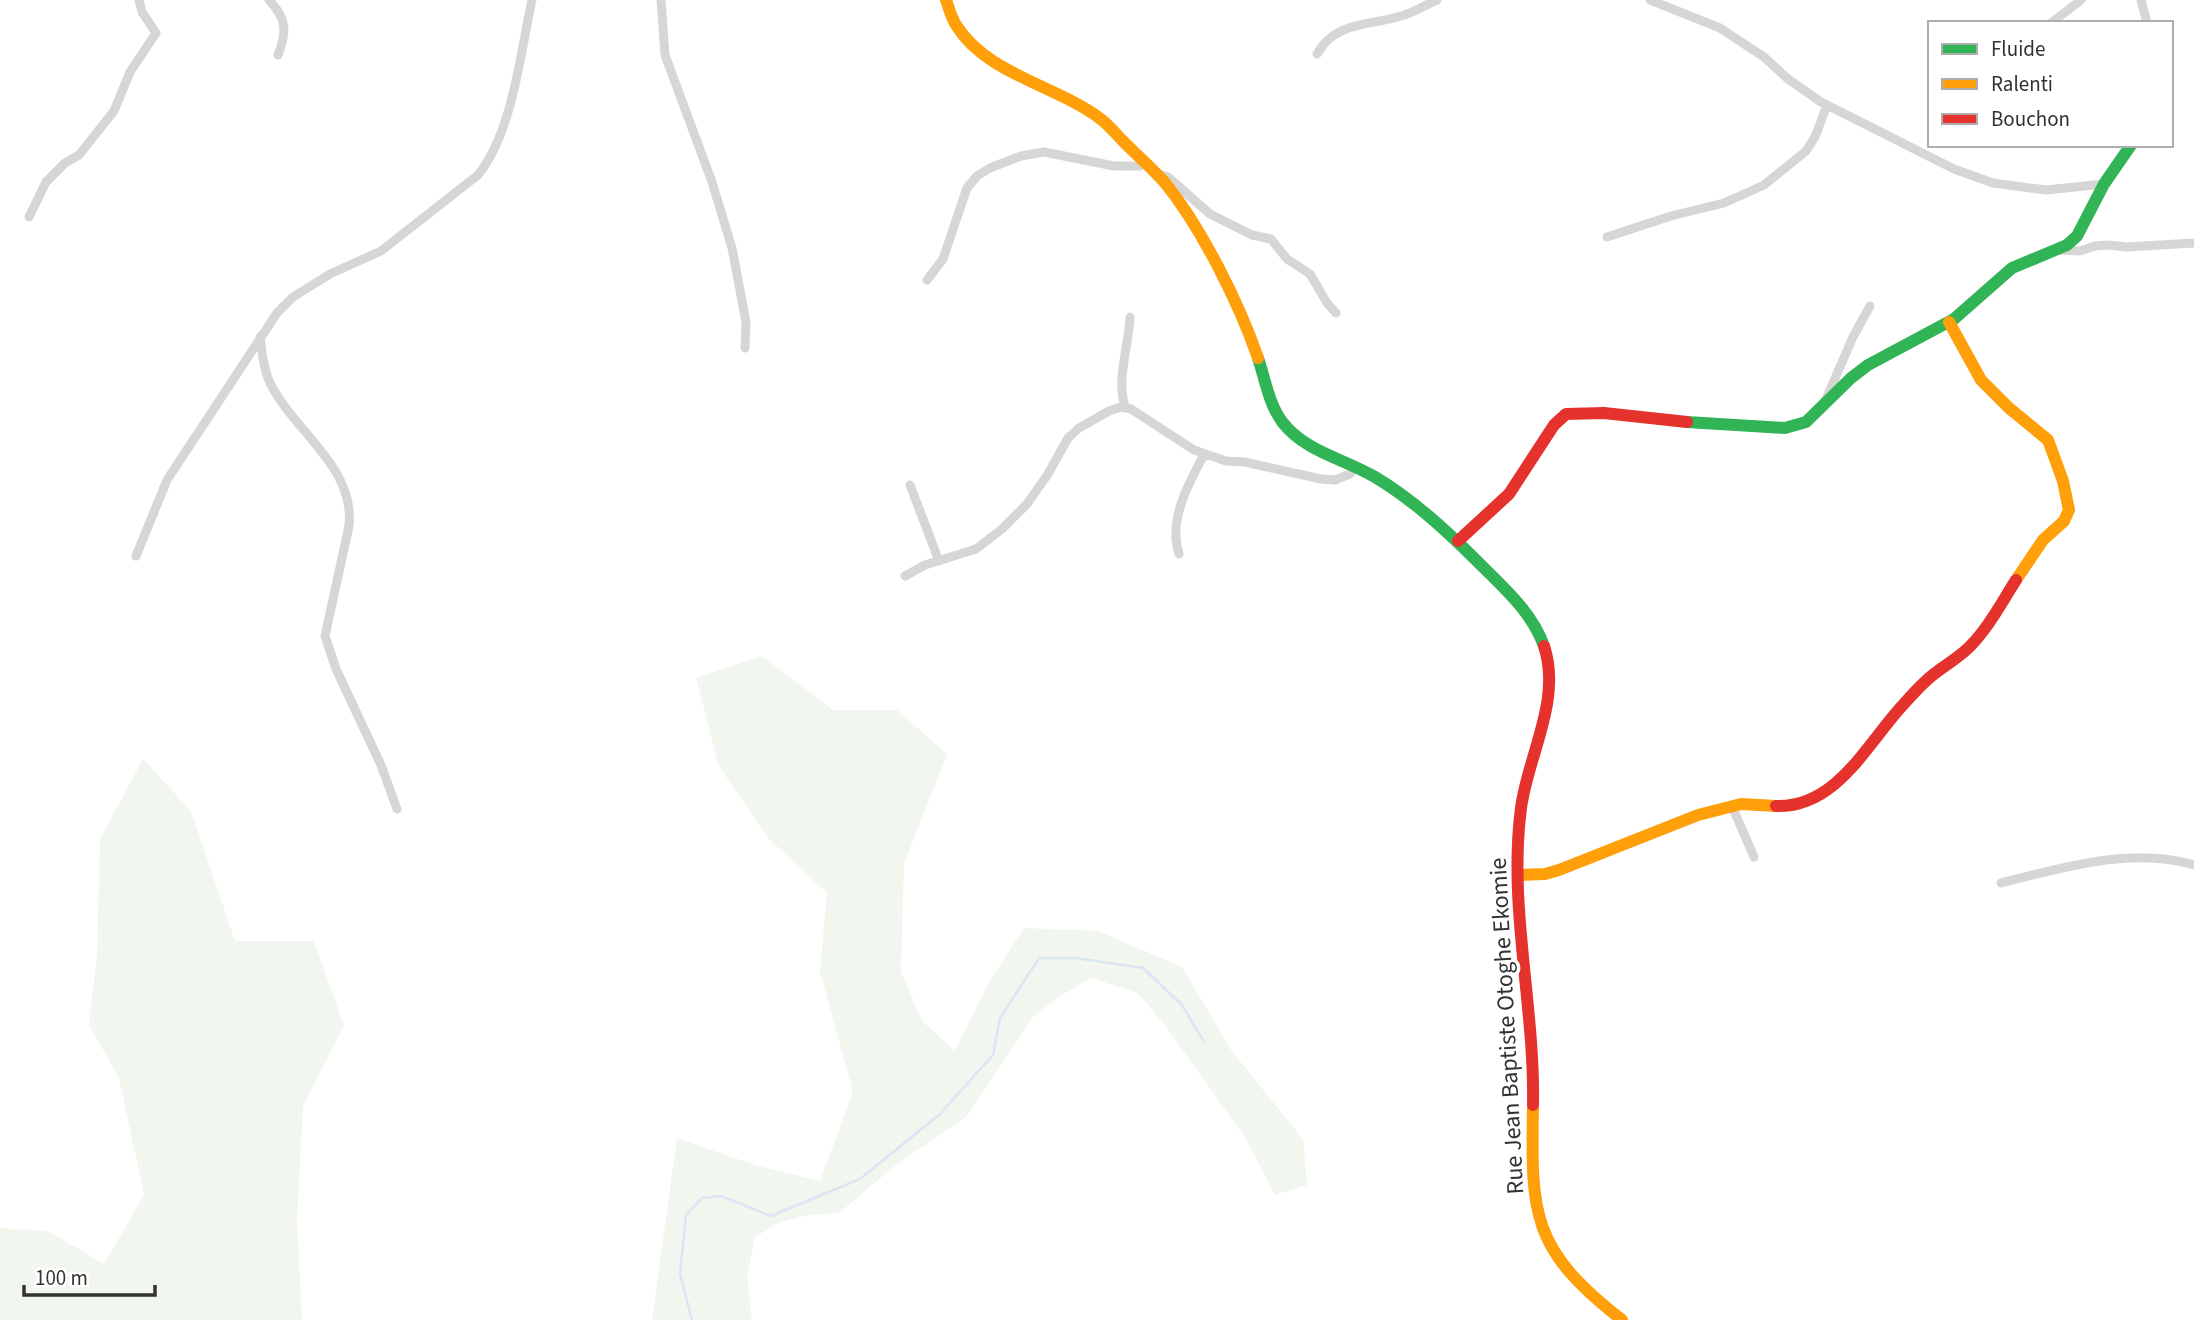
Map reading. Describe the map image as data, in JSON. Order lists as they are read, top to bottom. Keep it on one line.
{"streets":{"street":["Rue Jean Baptiste Otoghe Ekomie"]},"legend":["Fluide","Ralenti","Bouchon"],"scale_bar":"100 m"}
